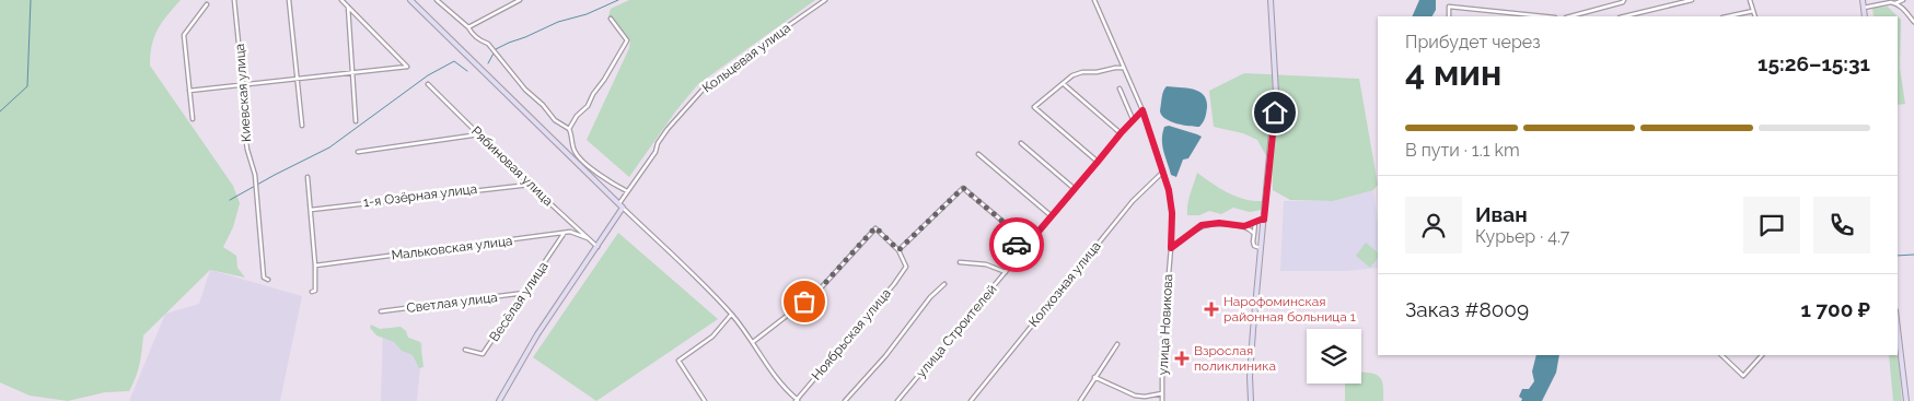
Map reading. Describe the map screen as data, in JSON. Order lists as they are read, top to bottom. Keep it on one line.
{"streets":{"street":["Кольцевая улица","Киевская улица","Рябиновая улица","1-я Озёрная улица","Мальковская улица","Колхозная улица","Весёлая улица","Светлая улица","улица Новикова","улица Строителей","Ноябрьская улица"]},"crossings":[["Кольцевая улица","Рябиновая улица"],["Рябиновая улица","1-я Озёрная улица"],["Рябиновая улица","Мальковская улица"],["Мальковская улица","Весёлая улица"],["Колхозная улица","улица Новикова"],["Весёлая улица","Светлая улица"],["улица Новикова","улица Строителей"]],"places":{"health":["Нарофоминская районная больница 1","Взрослая поликлиника"]},"page":{"heading":["4 мин","Прибудет через","15:26–15:31"],"panel":["Иван","Курьер · 4.7","Заказ #8009","1 700 ₽"],"bar":"В пути · 1.1 km"}}
